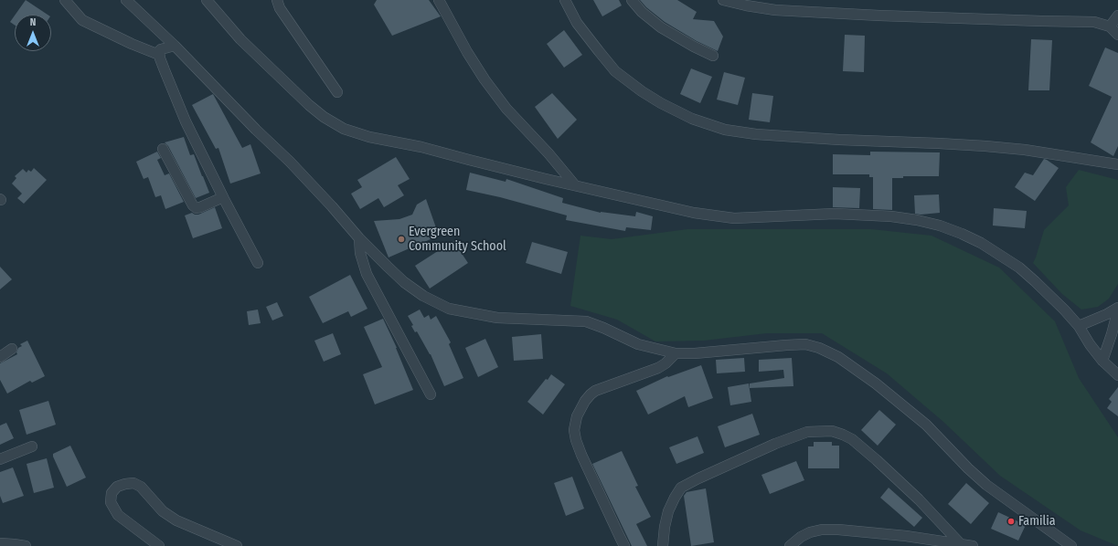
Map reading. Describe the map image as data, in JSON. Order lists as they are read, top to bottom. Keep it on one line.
{"places":["Evergreen Community School","Familia"],"north":"top"}
